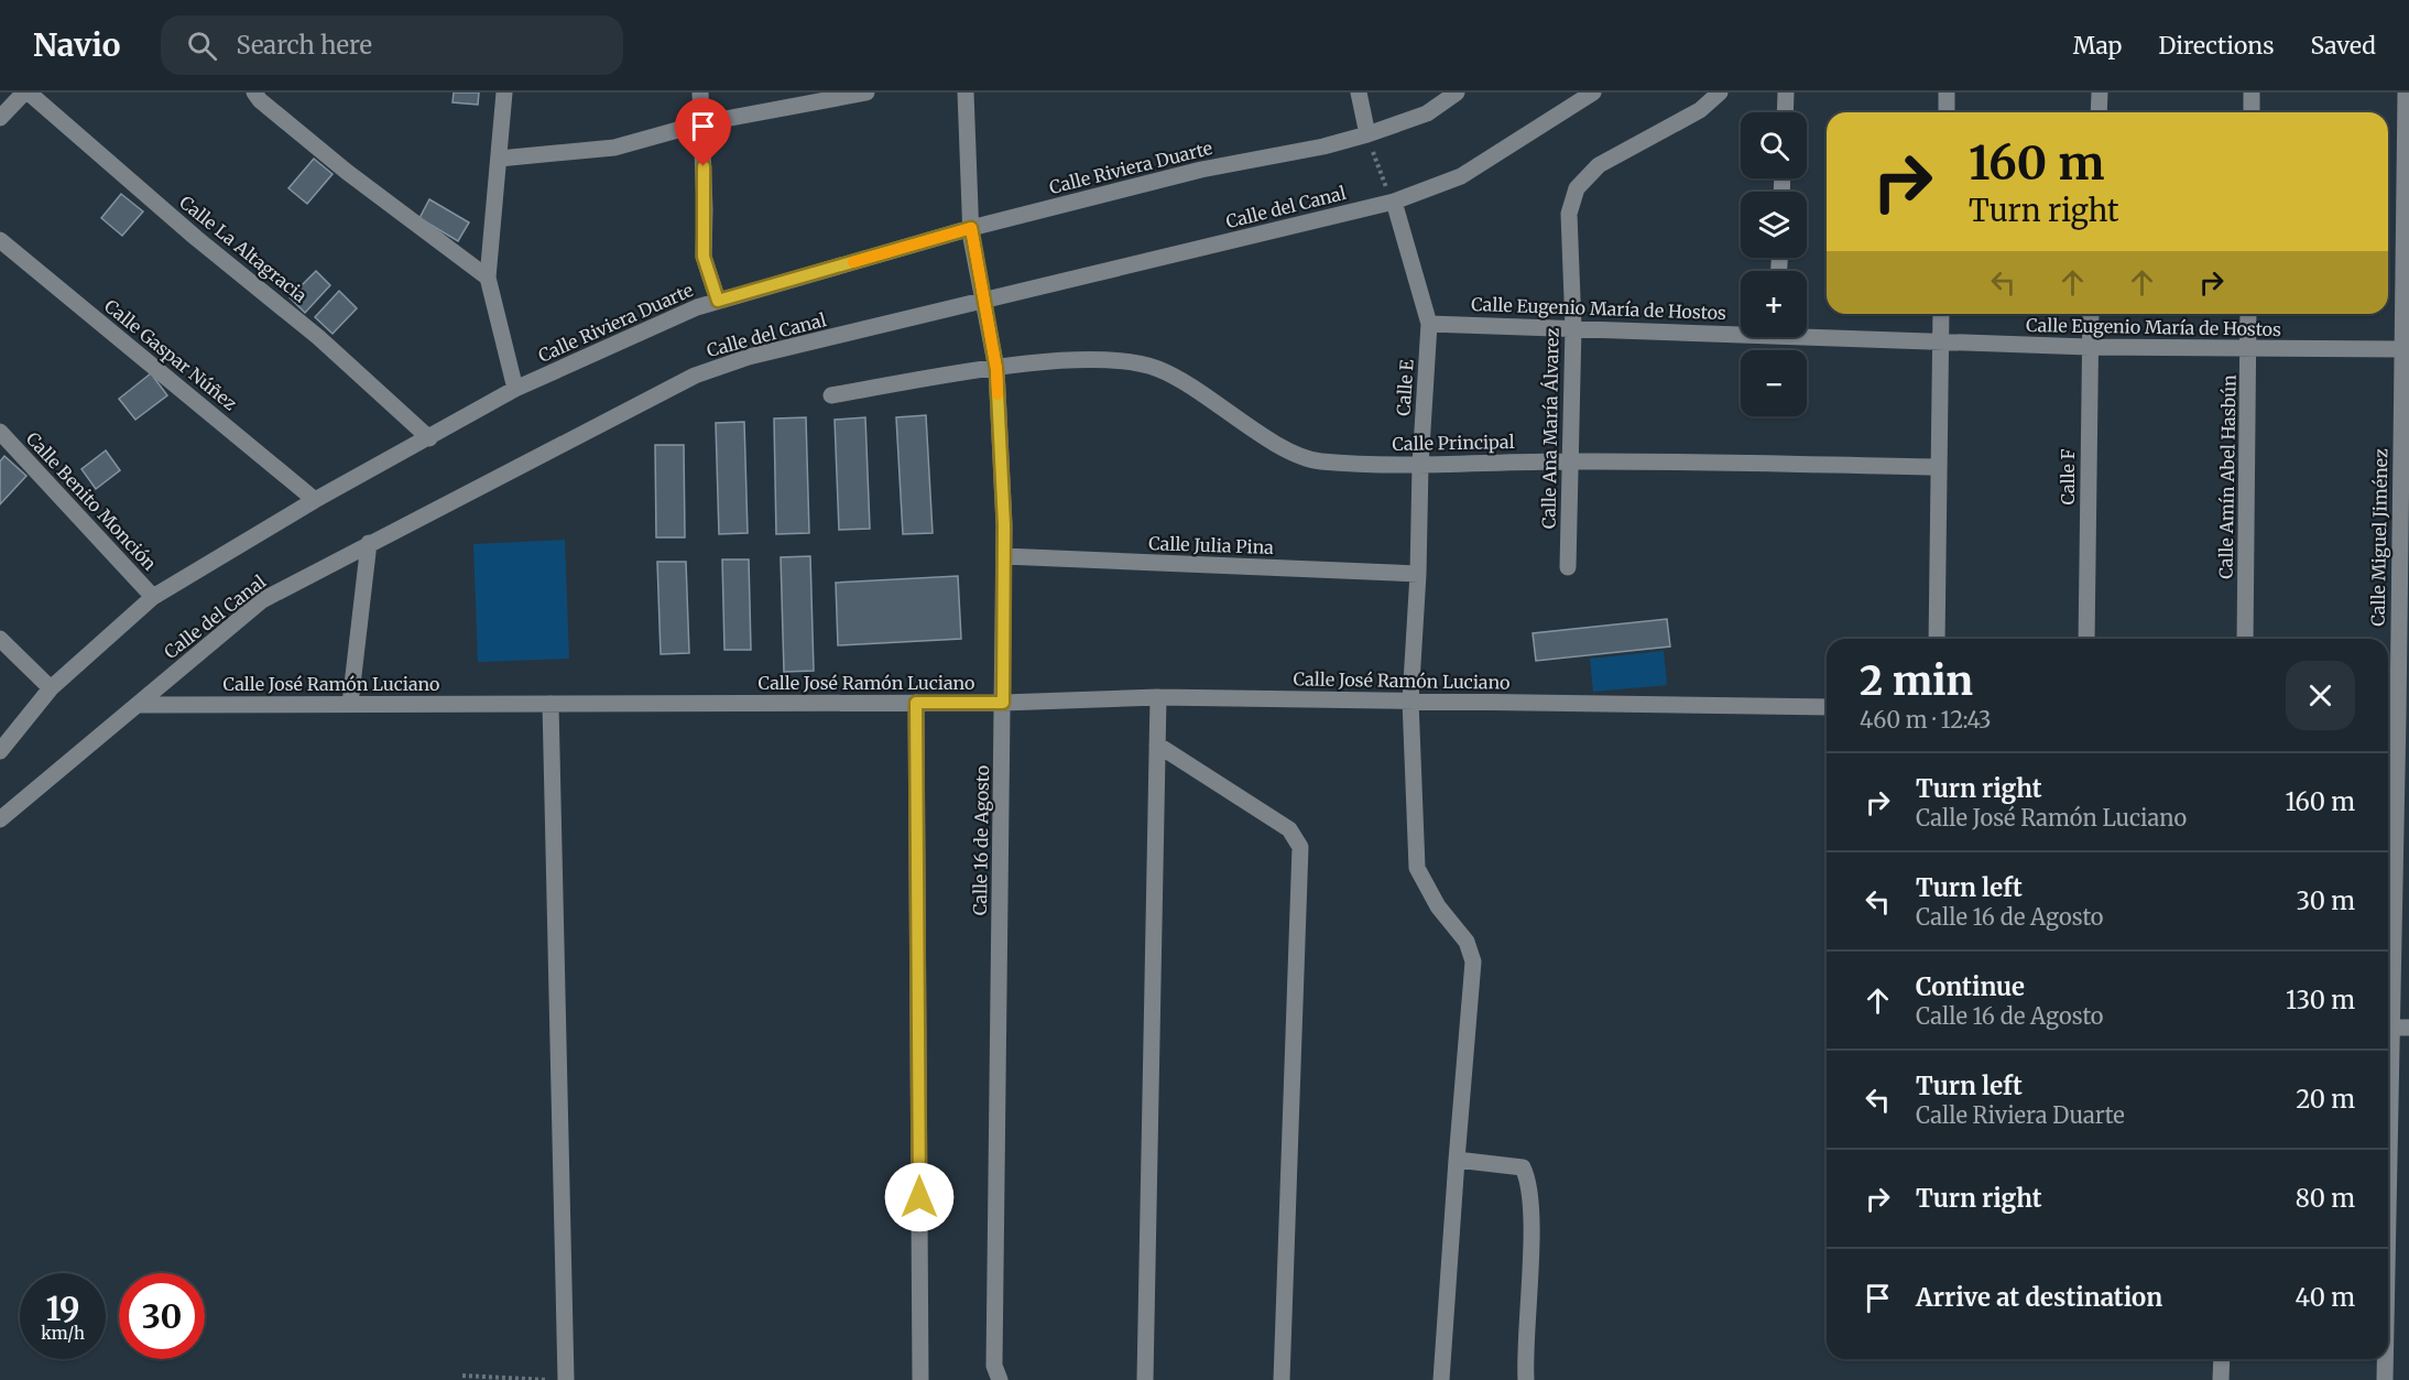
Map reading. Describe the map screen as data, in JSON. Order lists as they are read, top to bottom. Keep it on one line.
{"streets":{"street":["Calle Riviera Duarte","Calle del Canal","Calle La Altagracia","Calle Eugenio María de Hostos","Calle Gaspar Núñez","Calle E","Calle Ana María Álvarez","Calle Principal","Calle F","Calle Amín Abel Hasbún","Calle Benito Monción","Calle Miguel Jiménez","Calle Julia Pina","Calle José Ramón Luciano","Calle 16 de Agosto"]},"crossings":[["Calle Riviera Duarte","Calle La Altagracia"],["Calle Riviera Duarte","Calle Gaspar Núñez"],["Calle Riviera Duarte","Calle Benito Monción"],["Calle Riviera Duarte","Calle 16 de Agosto"],["Calle del Canal","Calle E"],["Calle del Canal","Calle José Ramón Luciano"],["Calle del Canal","Calle 16 de Agosto"],["Calle Eugenio María de Hostos","Calle E"],["Calle Eugenio María de Hostos","Calle Ana María Álvarez"],["Calle Eugenio María de Hostos","Calle F"],["Calle Eugenio María de Hostos","Calle Amín Abel Hasbún"],["Calle Eugenio María de Hostos","Calle Miguel Jiménez"],["Calle E","Calle Principal"],["Calle E","Calle Julia Pina"],["Calle E","Calle José Ramón Luciano"],["Calle Ana María Álvarez","Calle Principal"],["Calle Principal","Calle 16 de Agosto"],["Calle Julia Pina","Calle 16 de Agosto"],["Calle José Ramón Luciano","Calle 16 de Agosto"]],"page":{"header":"Navio","search":"Search here","nav":["Map","Directions","Saved"],"map_buttons":["+","−"],"turn":["160 m","Turn right"],"heading":["2 min","460 m · 12:43"],"list":[{"name":"Turn right","note":"Calle José Ramón Luciano","value":"160 m"},{"name":"Turn left","note":"Calle 16 de Agosto","value":"30 m"},{"name":"Continue","note":"Calle 16 de Agosto","value":"130 m"},{"name":"Turn left","note":"Calle Riviera Duarte","value":"20 m"},{"name":"Turn right","value":"80 m"},{"name":"Arrive at destination","value":"40 m"}],"speed":"19 km/h","limit":"30"}}
